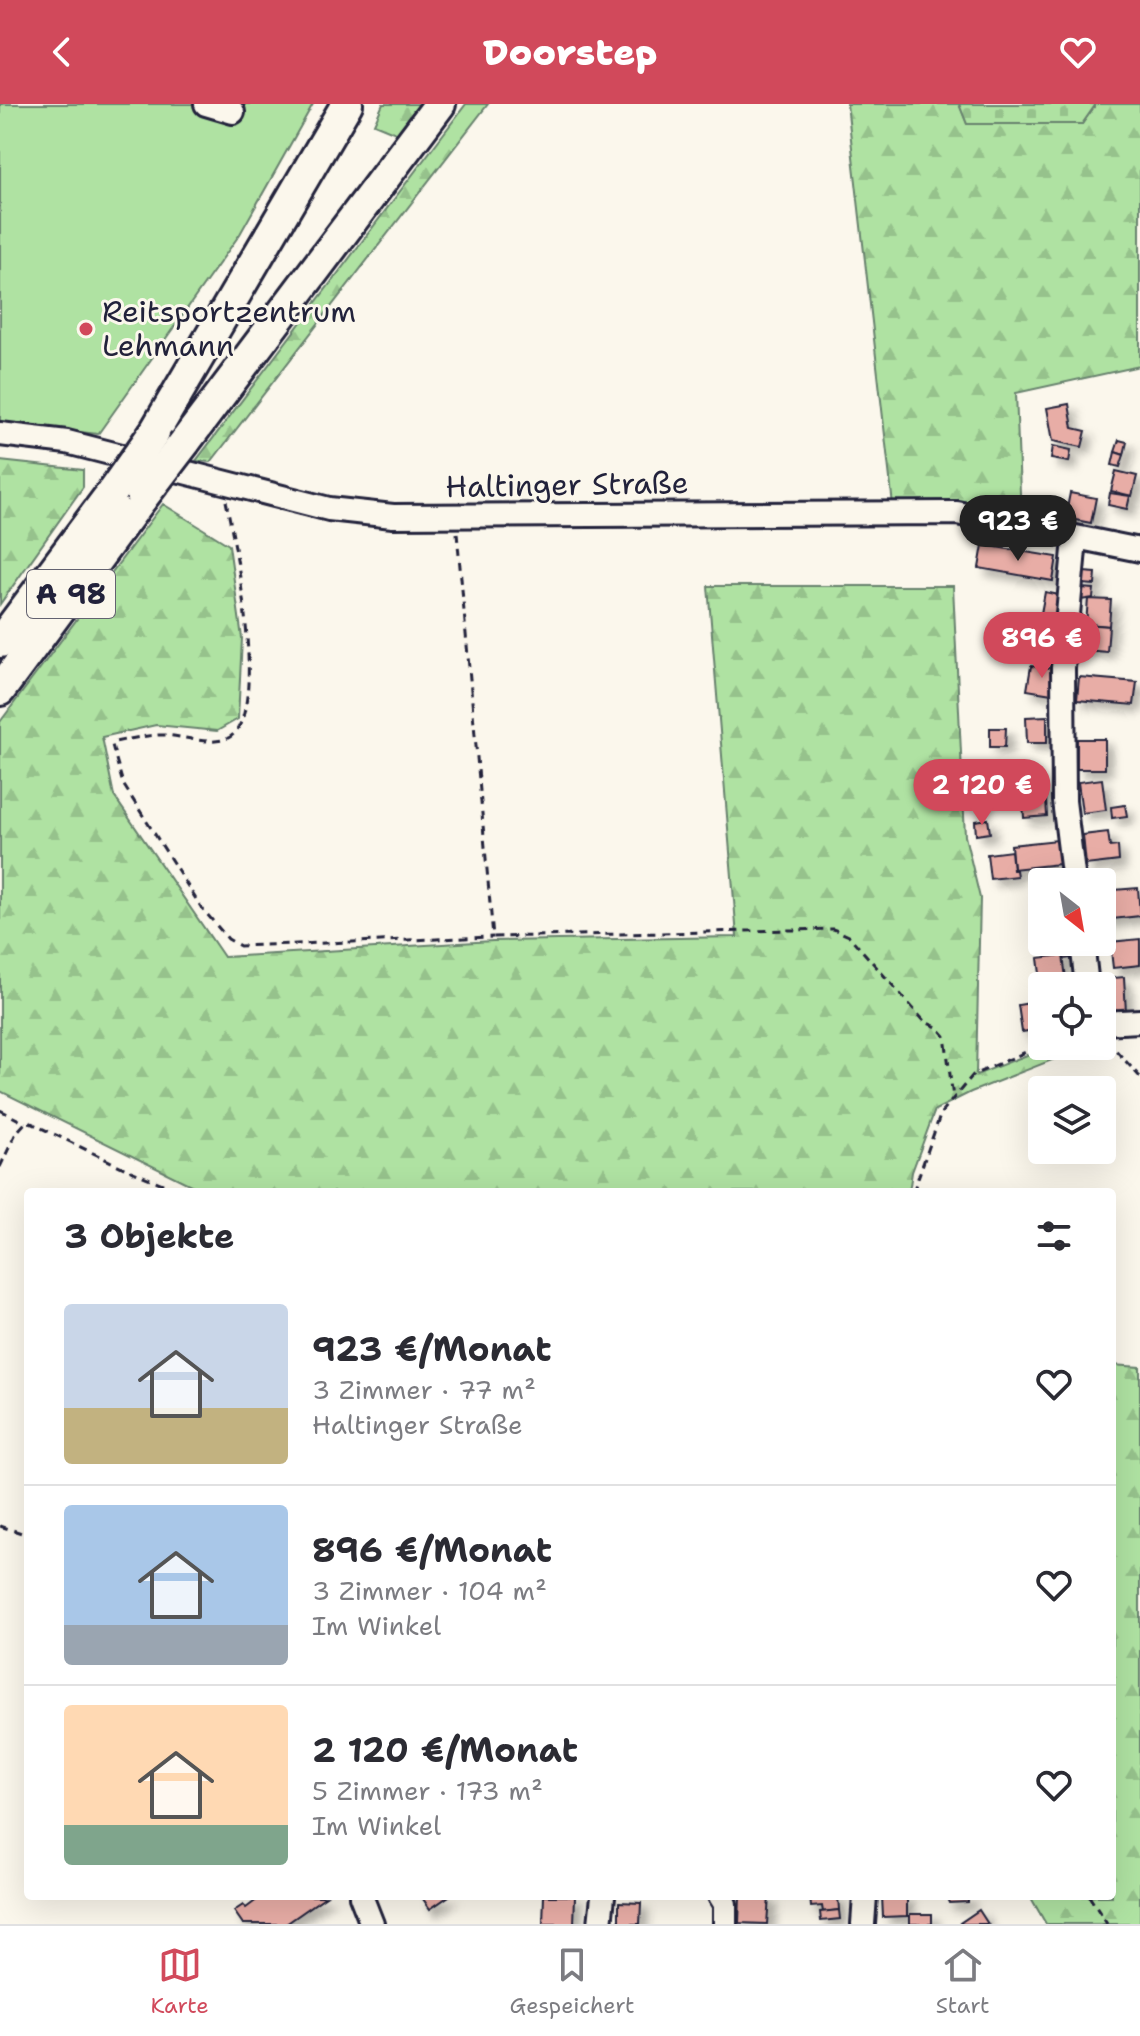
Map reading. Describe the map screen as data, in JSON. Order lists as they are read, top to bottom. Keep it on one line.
{"streets":{"highway":["A 98"],"street":["Haltinger Straße"]},"places":["Reitsportzentrum Lehmann"],"north":"bottom right","page":{"header":"Doorstep","price":["923 €","896 €","2 120 €"],"heading":"3 Objekte","list":[{"name":"923 €/Monat","note":"3 Zimmer · 77 m² · Haltinger Straße"},{"name":"896 €/Monat","note":"3 Zimmer · 104 m² · Im Winkel"},{"name":"2 120 €/Monat","note":"5 Zimmer · 173 m² · Im Winkel"}],"tabs":["Karte","Gespeichert","Start"]}}
